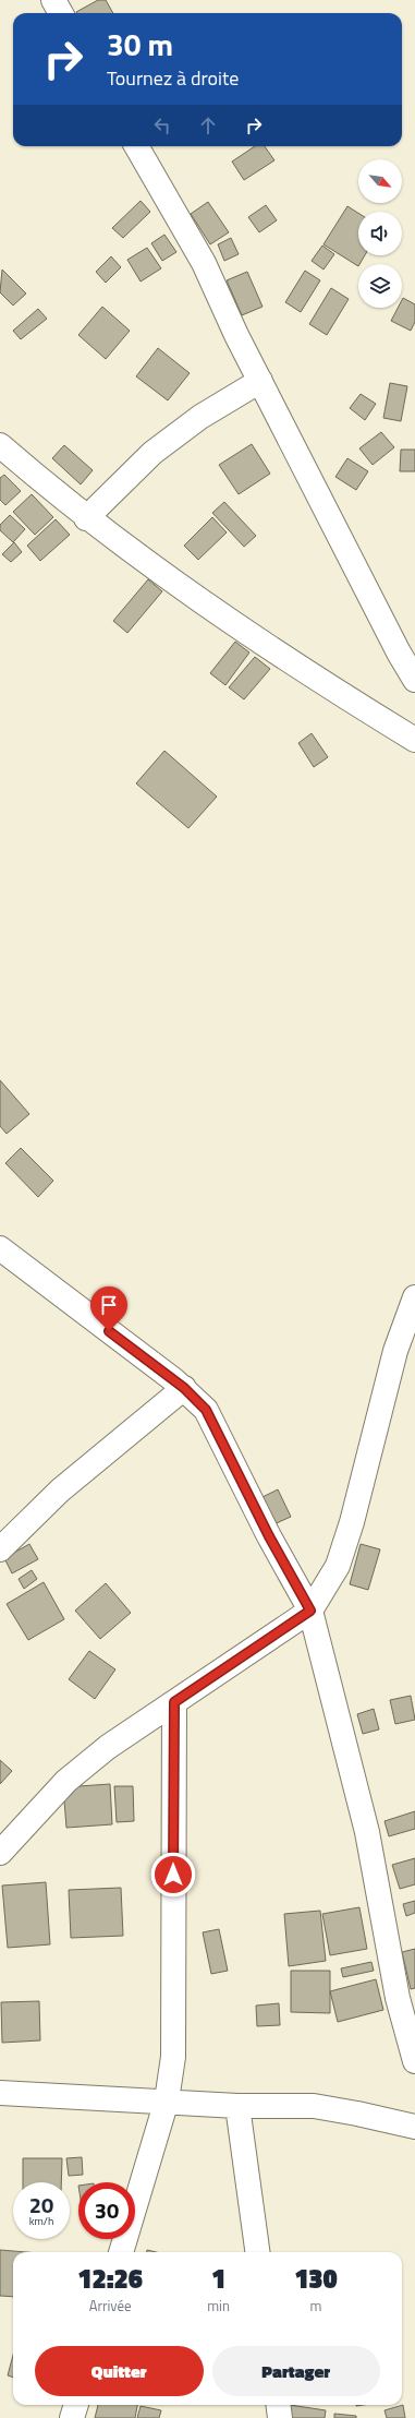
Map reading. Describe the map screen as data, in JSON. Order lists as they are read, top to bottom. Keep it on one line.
{"north":"bottom right","page":{"turn":["30 m","Tournez à droite"],"speed":"20 km/h","limit":"30","eta":["12:26","Arrivée","1","min","130","m"],"buttons":["Quitter","Partager"]}}
